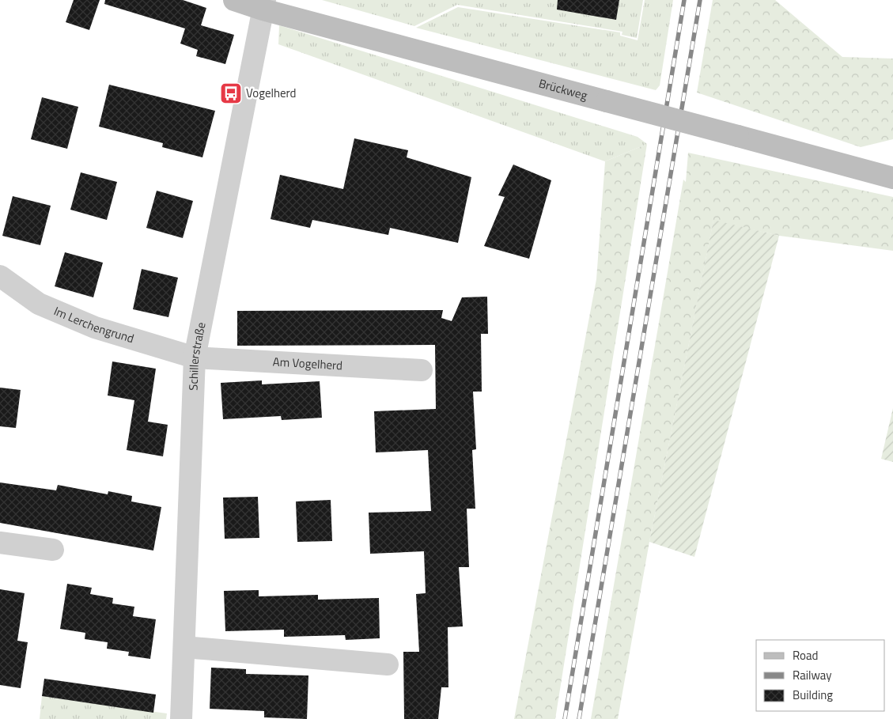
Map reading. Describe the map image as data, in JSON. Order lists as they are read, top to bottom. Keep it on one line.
{"streets":{"street":["Brückweg","Im Lerchengrund","Schillerstraße","Am Vogelherd"]},"crossings":[["Brückweg","Schillerstraße"],["Im Lerchengrund","Schillerstraße"],["Im Lerchengrund","Am Vogelherd"],["Schillerstraße","Am Vogelherd"]],"places":{"bus stop":["Vogelherd"]},"legend":["Road","Railway","Building"]}
